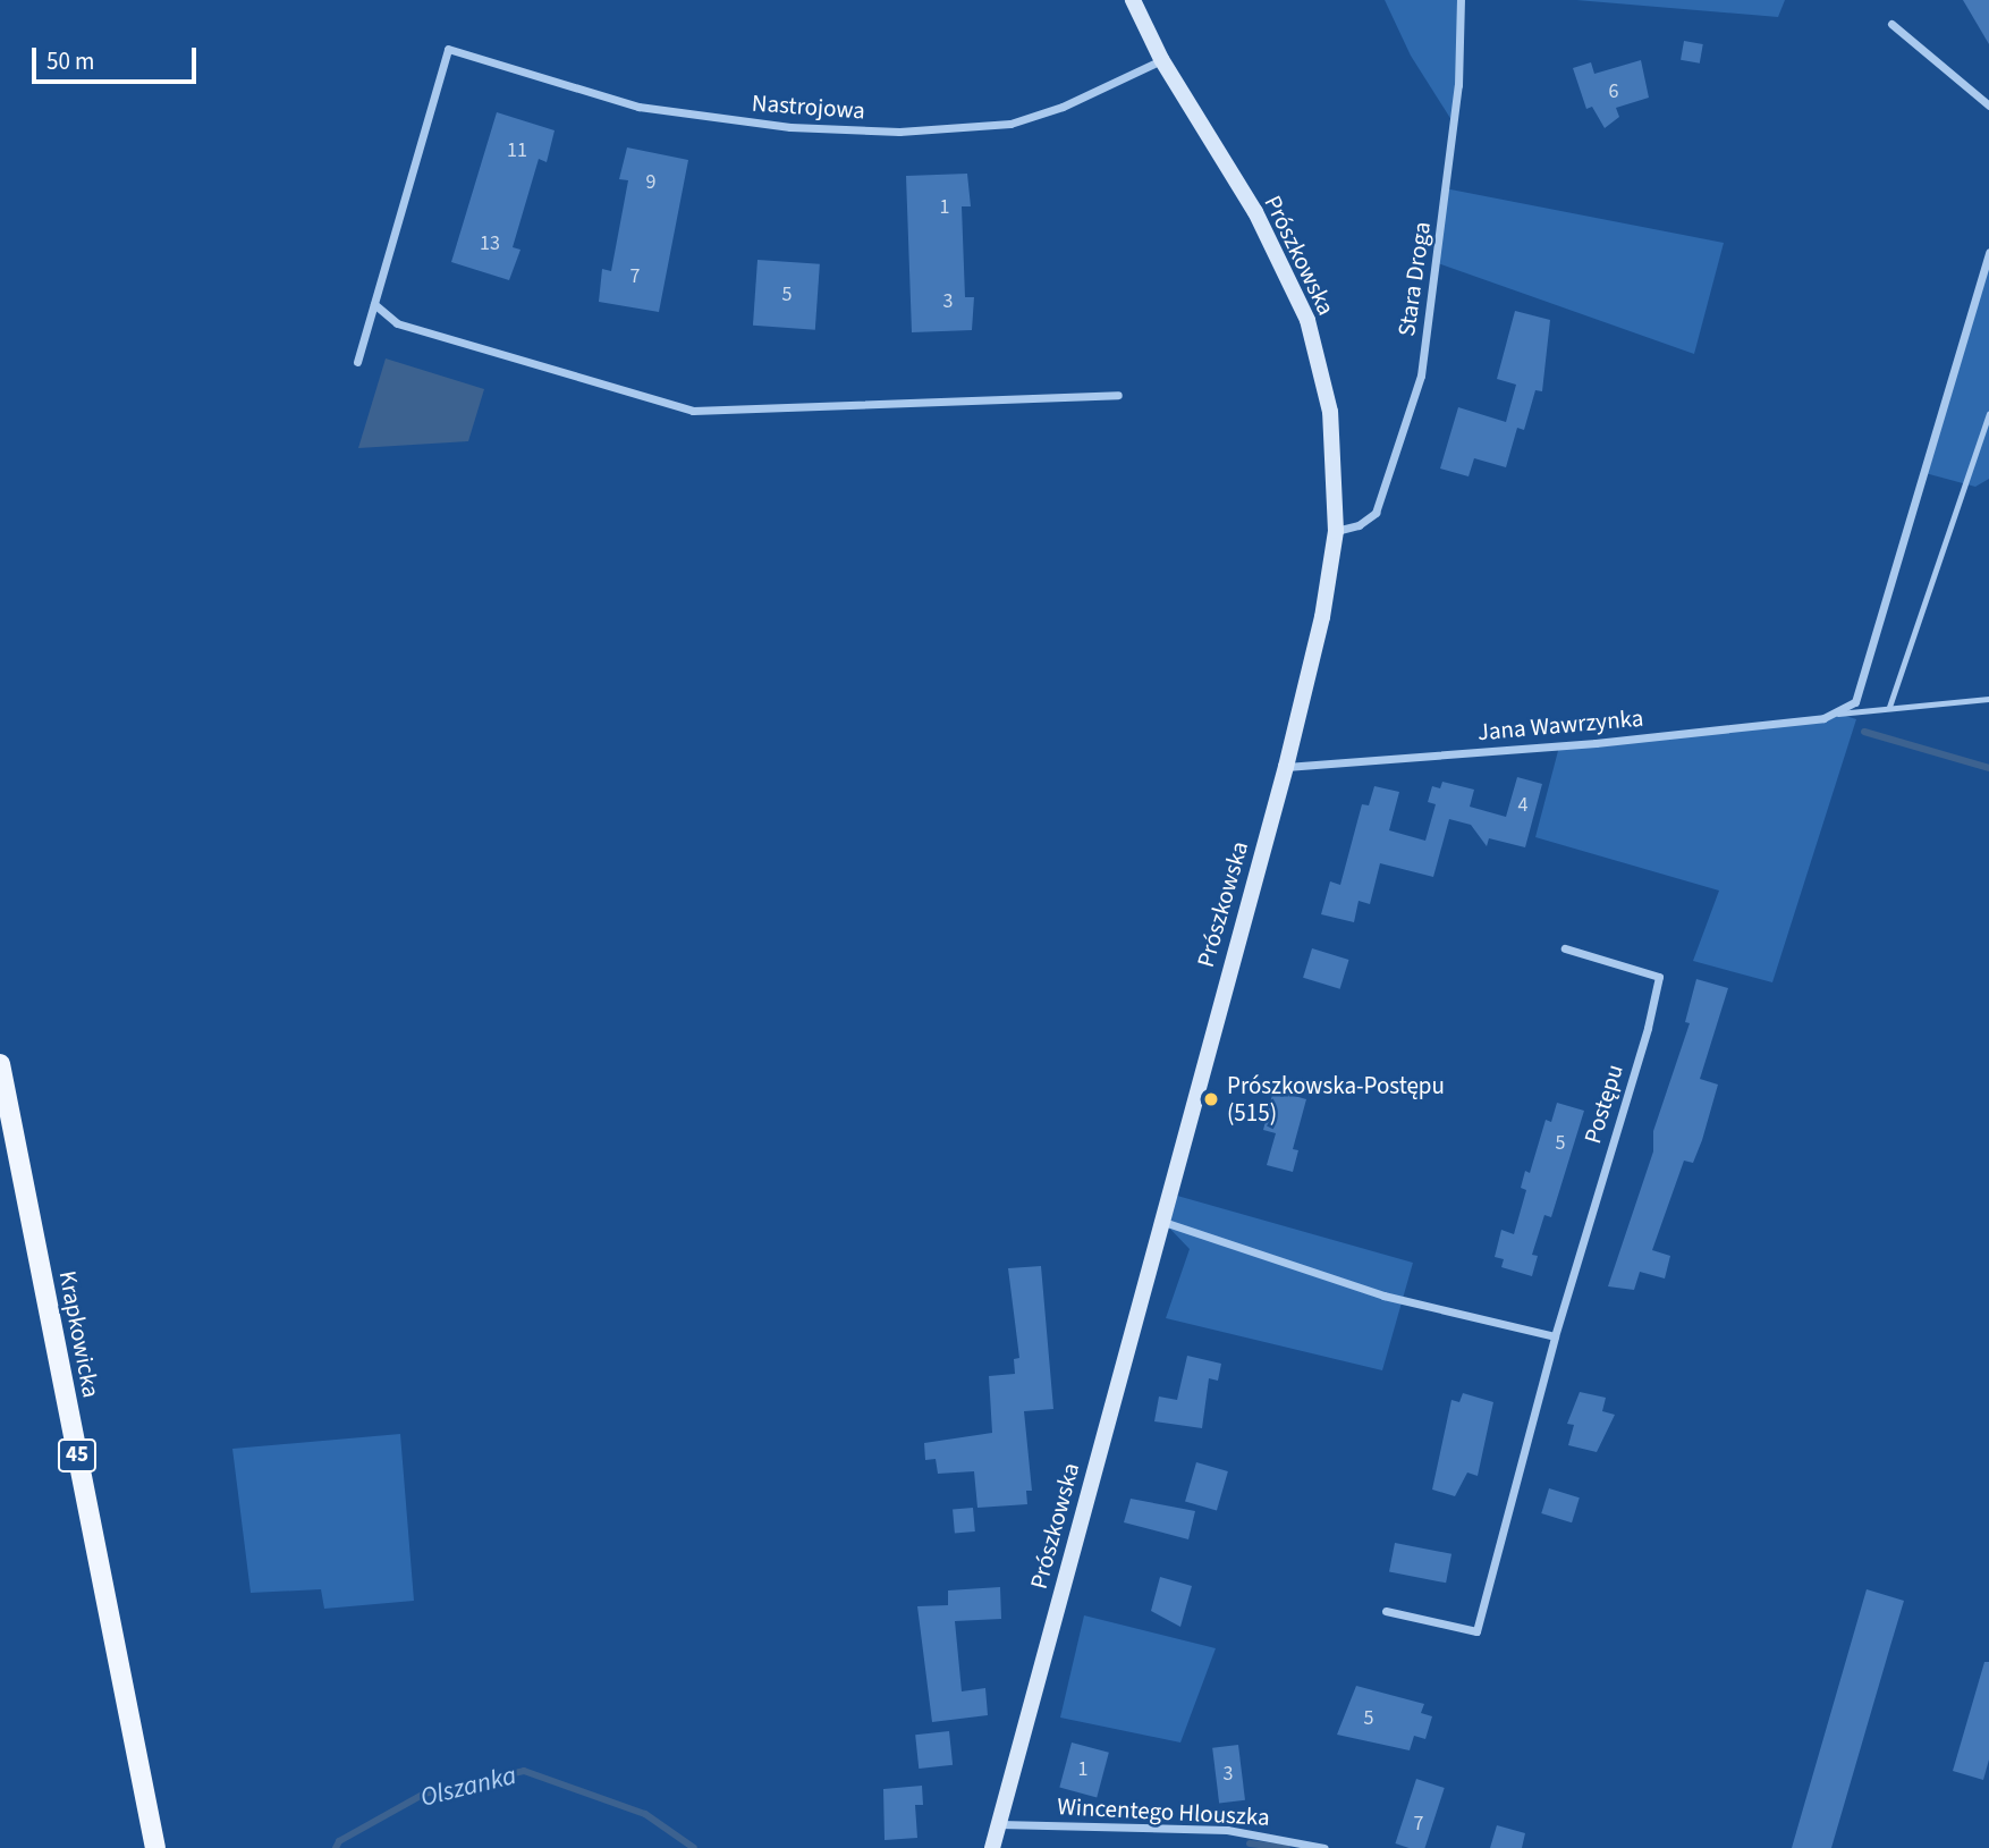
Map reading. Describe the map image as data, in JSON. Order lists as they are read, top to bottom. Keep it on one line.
{"streets":{"main road":["Prószkowska","Krapkowicka","45"],"street":["Nastrojowa","Stara Droga","Jana Wawrzynka","Postępu","Wincentego Hlouszka"]},"crossings":[["Nastrojowa","Prószkowska"],["Prószkowska","Stara Droga"],["Prószkowska","Jana Wawrzynka"],["Prószkowska","Wincentego Hlouszka"]],"water":["Olszanka"],"places":["Prószkowska-Postępu (515)"],"house_numbers":["6","11","9","1","13","7","5","3","4","5","5","1","3","7"],"scale_bar":"50 m"}
